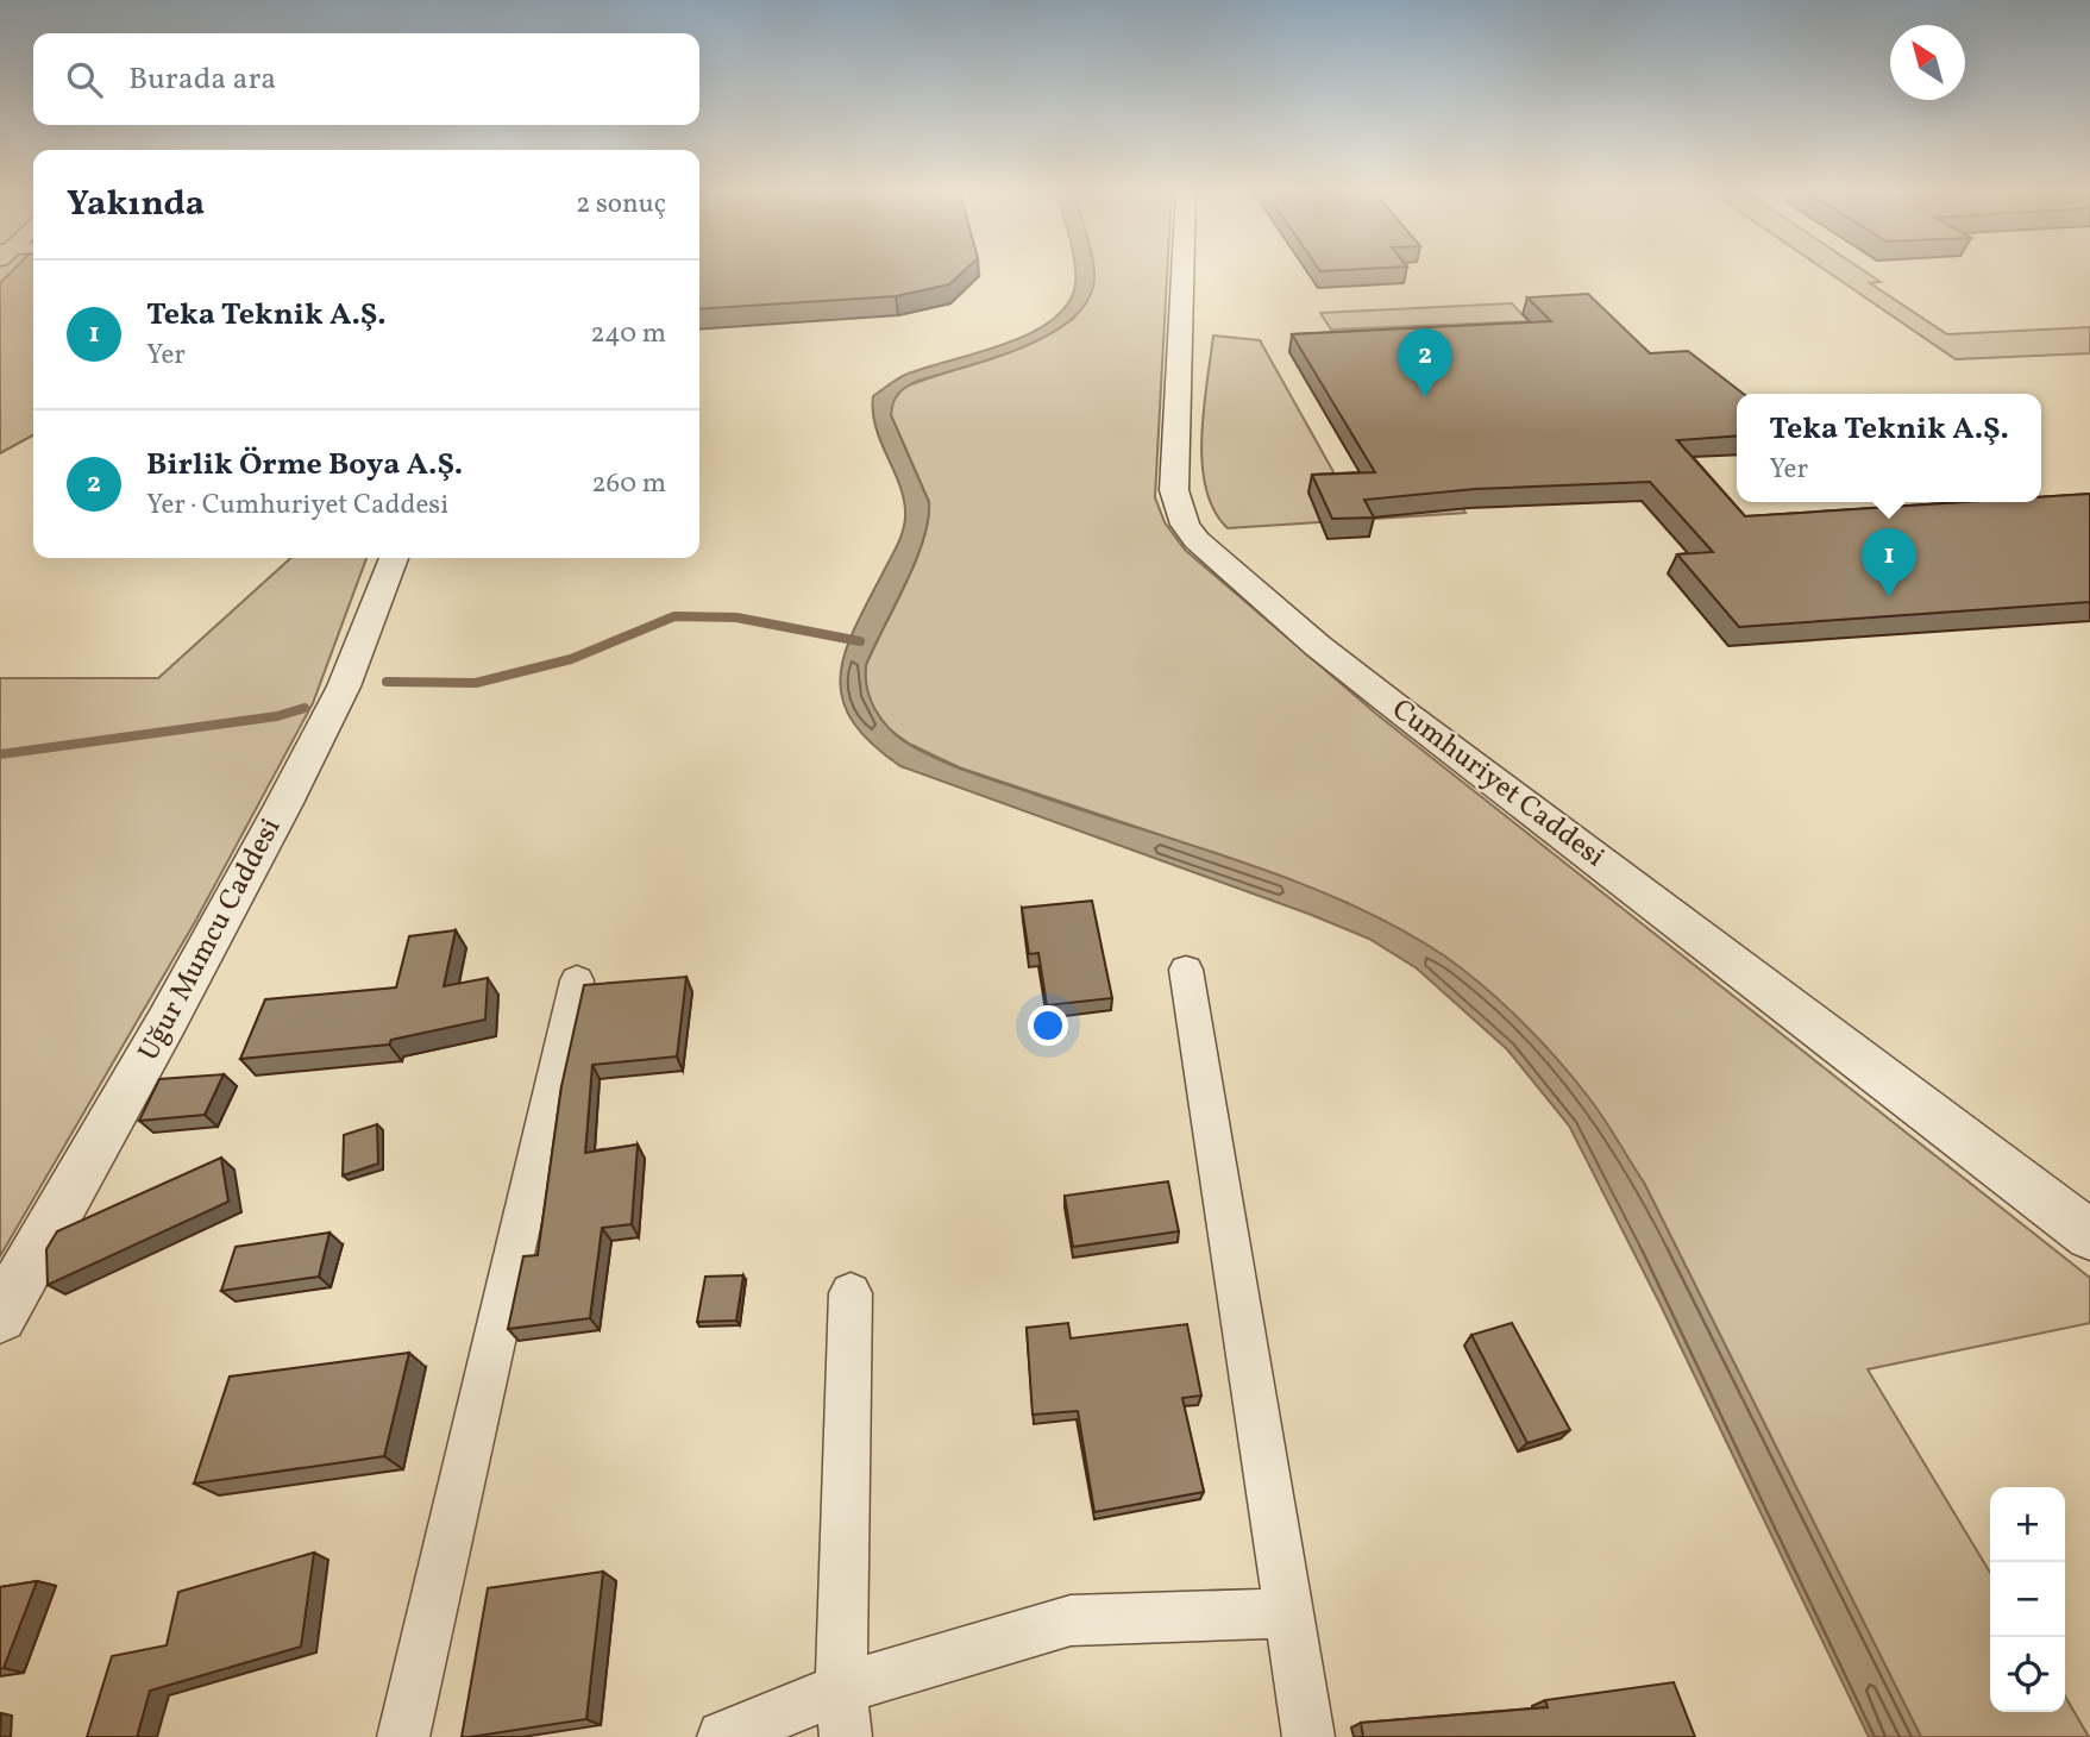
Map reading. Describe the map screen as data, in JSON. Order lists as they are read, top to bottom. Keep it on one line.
{"streets":{"street":["Cumhuriyet Caddesi","Uğur Mumcu Caddesi"]},"north":"top left","page":{"search":"Burada ara","heading":["Yakında","2 sonuç"],"list":[{"mark":"1","name":"Teka Teknik A.Ş.","note":"Yer","value":"240 m"},{"mark":"2","name":"Birlik Örme Boya A.Ş.","note":"Yer · Cumhuriyet Caddesi","value":"260 m"}],"pins":["2","1"],"popup":["Teka Teknik A.Ş.","Yer"],"map_buttons":["+","−"]}}
